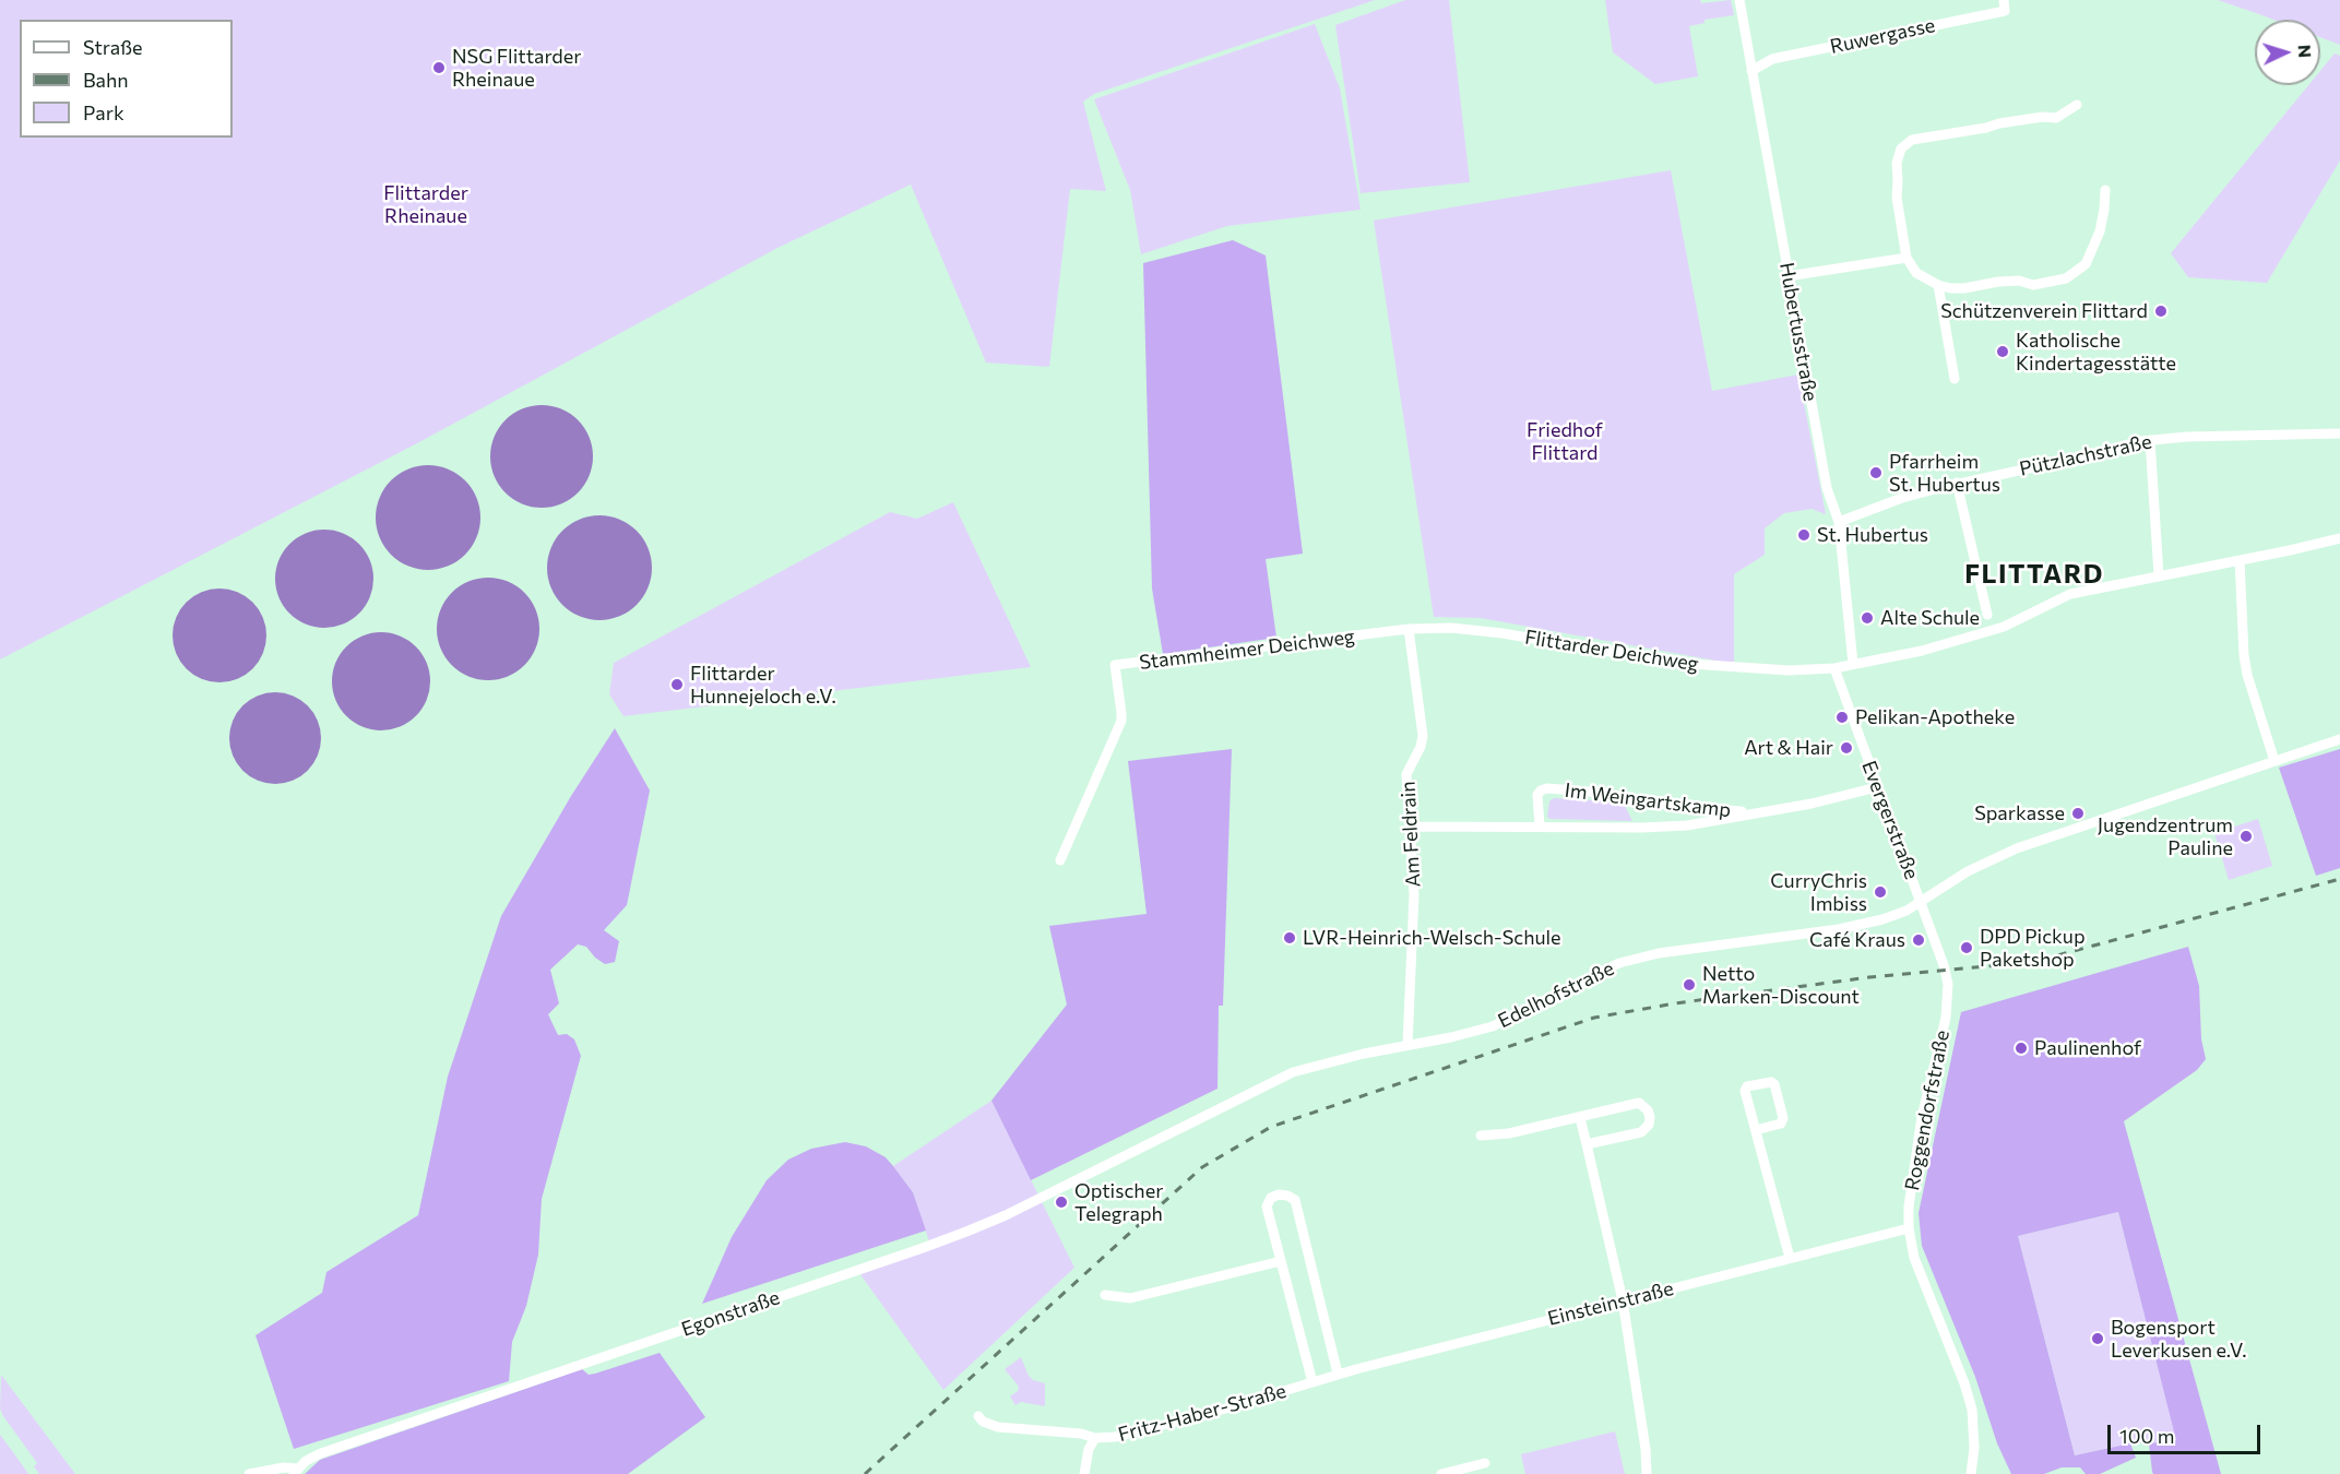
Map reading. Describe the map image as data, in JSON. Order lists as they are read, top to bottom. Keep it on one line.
{"streets":{"street":["Ruwergasse","Hubertusstraße","Pützlachstraße","Stammheimer Deichweg","Flittarder Deichweg","Im Weingartskamp","Evergerstraße","Am Feldrain","Edelhofstraße","Roggendorfstraße","Einsteinstraße","Egonstraße","Fritz-Haber-Straße"]},"crossings":[["Ruwergasse","Hubertusstraße"],["Hubertusstraße","Pützlachstraße"],["Hubertusstraße","Flittarder Deichweg"],["Stammheimer Deichweg","Flittarder Deichweg"],["Stammheimer Deichweg","Am Feldrain"],["Flittarder Deichweg","Evergerstraße"],["Im Weingartskamp","Evergerstraße"],["Im Weingartskamp","Am Feldrain"],["Evergerstraße","Edelhofstraße"],["Evergerstraße","Roggendorfstraße"],["Am Feldrain","Edelhofstraße"],["Edelhofstraße","Egonstraße"],["Roggendorfstraße","Einsteinstraße"],["Einsteinstraße","Fritz-Haber-Straße"]],"districts":["FLITTARD"],"parks":["Flittarder Rheinaue","Friedhof Flittard"],"places":["NSG Flittarder Rheinaue","Schützenverein Flittard","Katholische Kindertagesstätte","Pfarrheim St. Hubertus","St. Hubertus","Alte Schule","Flittarder Hunnejeloch e.V.","Pelikan-Apotheke","Art & Hair","Sparkasse","Jugendzentrum Pauline","CurryChris Imbiss","LVR-Heinrich-Welsch-Schule","Café Kraus","DPD Pickup Paketshop","Netto Marken-Discount","Paulinenhof","Optischer Telegraph","Bogensport Leverkusen e.V."],"legend":["Straße","Bahn","Park"],"scale_bar":"100 m","north":"right"}
